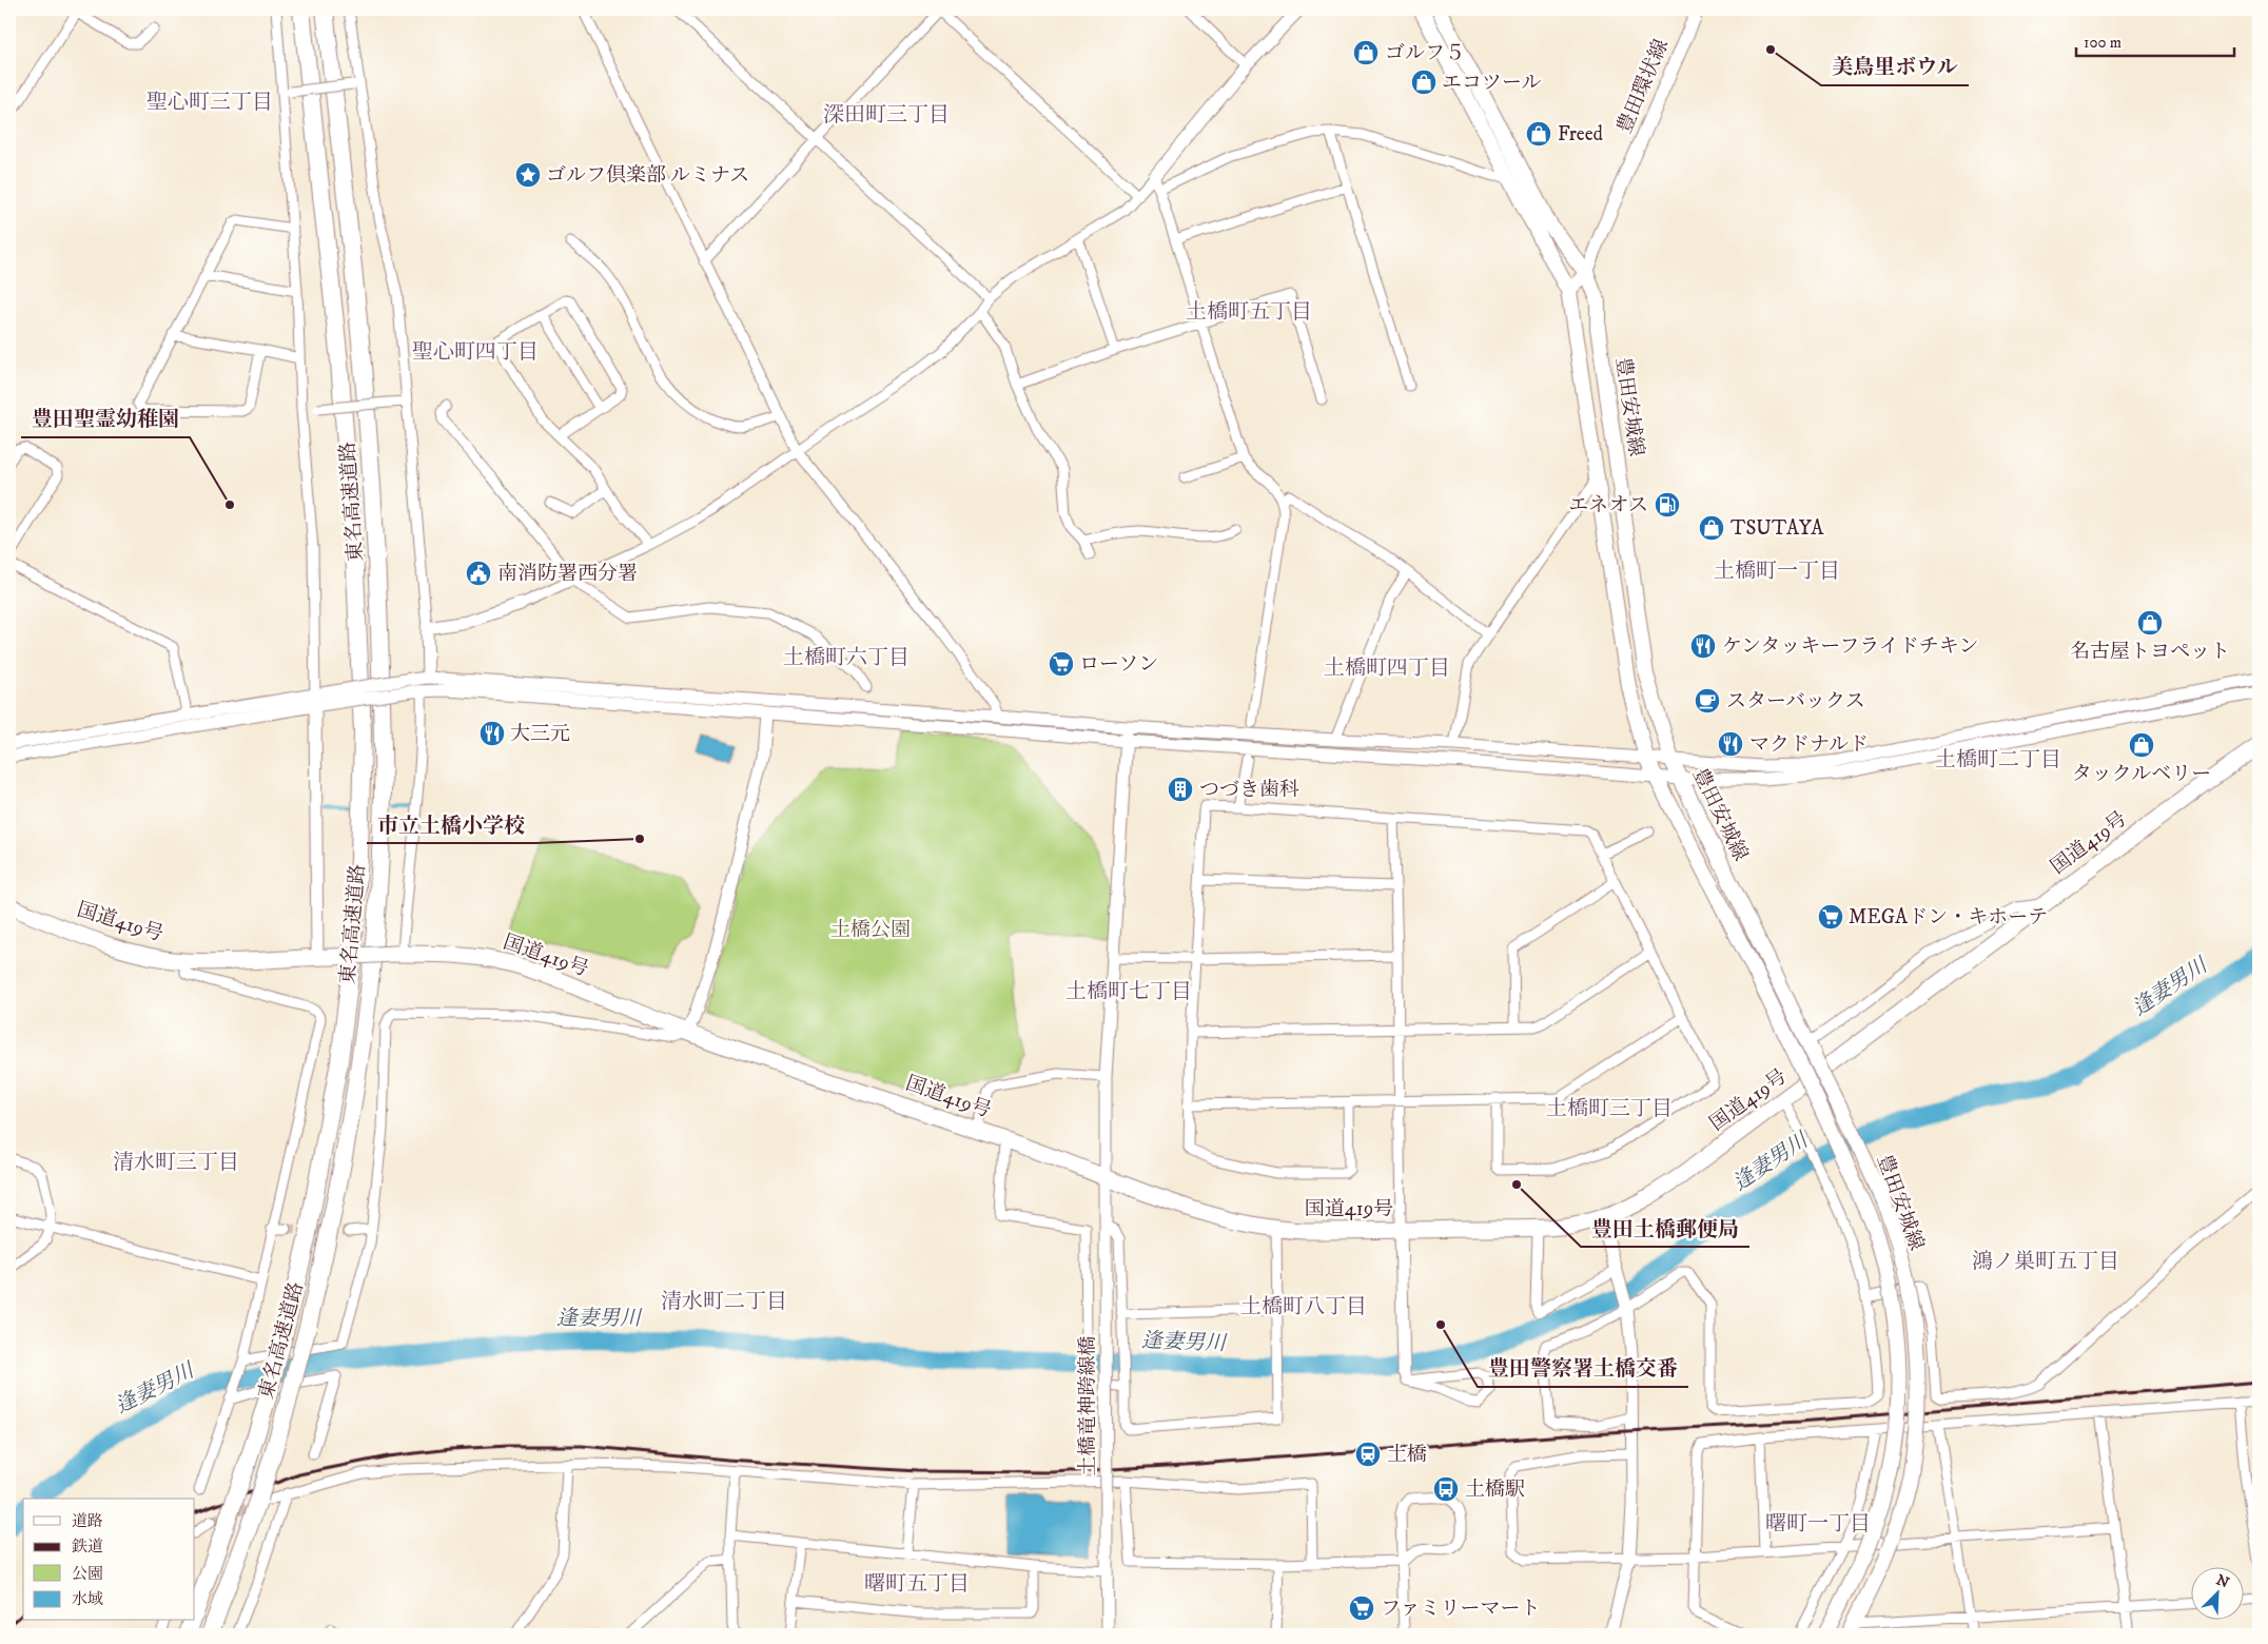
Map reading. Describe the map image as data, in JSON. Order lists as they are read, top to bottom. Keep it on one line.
{"streets":{"highway":["東名高速道路","国道419号"],"main road":["豊田環状線","豊田安城線"],"street":["土橋竜神跨線橋"]},"crossings":[["豊田環状線","豊田安城線"],["国道419号","土橋竜神跨線橋"]],"districts":["聖心町三丁目","深田町三丁目","土橋町五丁目","聖心町四丁目","土橋町一丁目","土橋町六丁目","土橋町四丁目","土橋町二丁目","土橋町七丁目","土橋町三丁目","清水町三丁目","鴻ノ巣町五丁目","清水町二丁目","土橋町八丁目","曙町一丁目","曙町五丁目"],"water":["逢妻男川"],"parks":["土橋公園"],"places":{"other":["美鳥里ボウル","豊田聖霊幼稚園","市立土橋小学校","豊田土橋郵便局","豊田警察署土橋交番"],"shop":["ゴルフ５","エコツール","Freed","TSUTAYA","名古屋トヨペット","タックルベリー"],"place":["ゴルフ倶楽部 ルミナス"],"fuel station":["エネオス"],"public building":["南消防署西分署"],"restaurant":["ケンタッキーフライドチキン","大三元","マクドナルド"],"supermarket":["ローソン","MEGAドン・キホーテ","ファミリーマート"],"cafe":["スターバックス"],"building":["つづき歯科"],"station":["土橋"],"bus stop":["土橋駅"]},"legend":["道路","鉄道","公園","水域"],"scale_bar":"100 m","north":"top right"}
